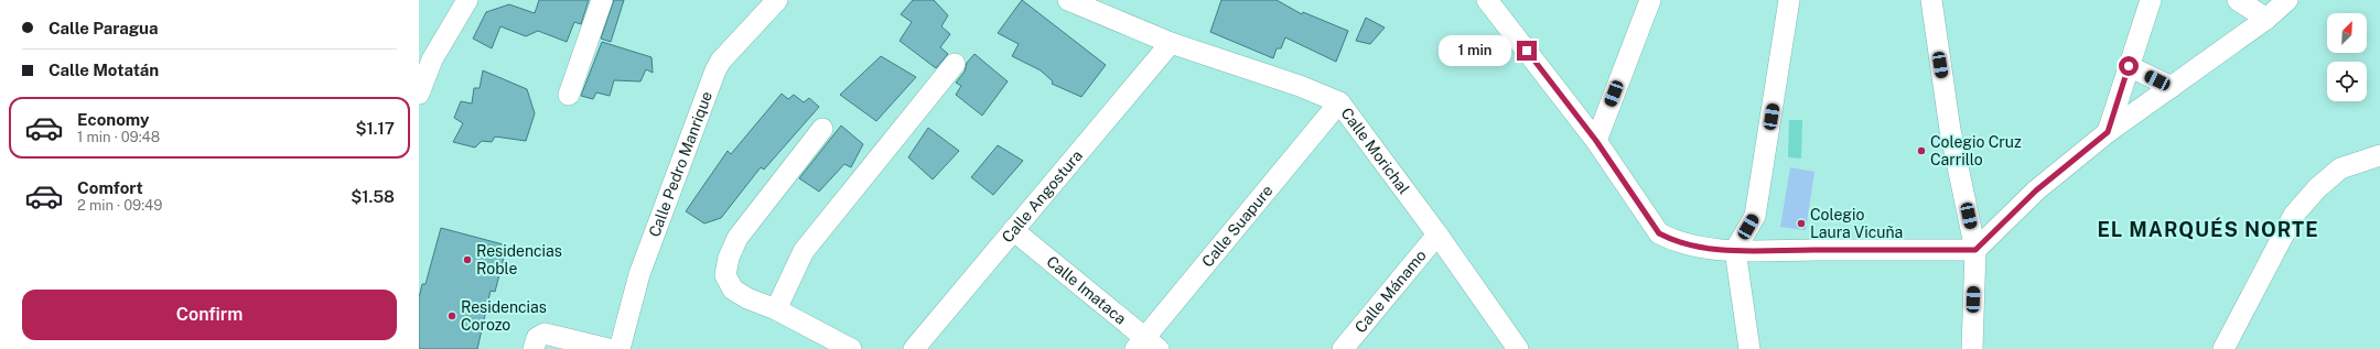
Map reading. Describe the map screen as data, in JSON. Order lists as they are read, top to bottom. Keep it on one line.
{"streets":{"street":["Calle Morichal","Calle Pedro Manrique","Calle Angostura","Calle Suapure","Calle Imataca","Calle Mánamo"]},"crossings":[["Calle Morichal","Calle Angostura"],["Calle Morichal","Calle Suapure"],["Calle Morichal","Calle Mánamo"],["Calle Angostura","Calle Imataca"],["Calle Suapure","Calle Imataca"]],"districts":["EL MARQUÉS NORTE"],"places":["Colegio Cruz Carrillo","Colegio Laura Vicuña","Residencias Roble","Residencias Corozo"],"north":"top right","page":{"banner":["Calle Paragua","Calle Motatán"],"bubble":"1 min","list":[{"name":"Economy","note":"1 min · 09:48","value":"$1.17"},{"name":"Comfort","note":"2 min · 09:49","value":"$1.58"}],"buttons":"Confirm"}}
